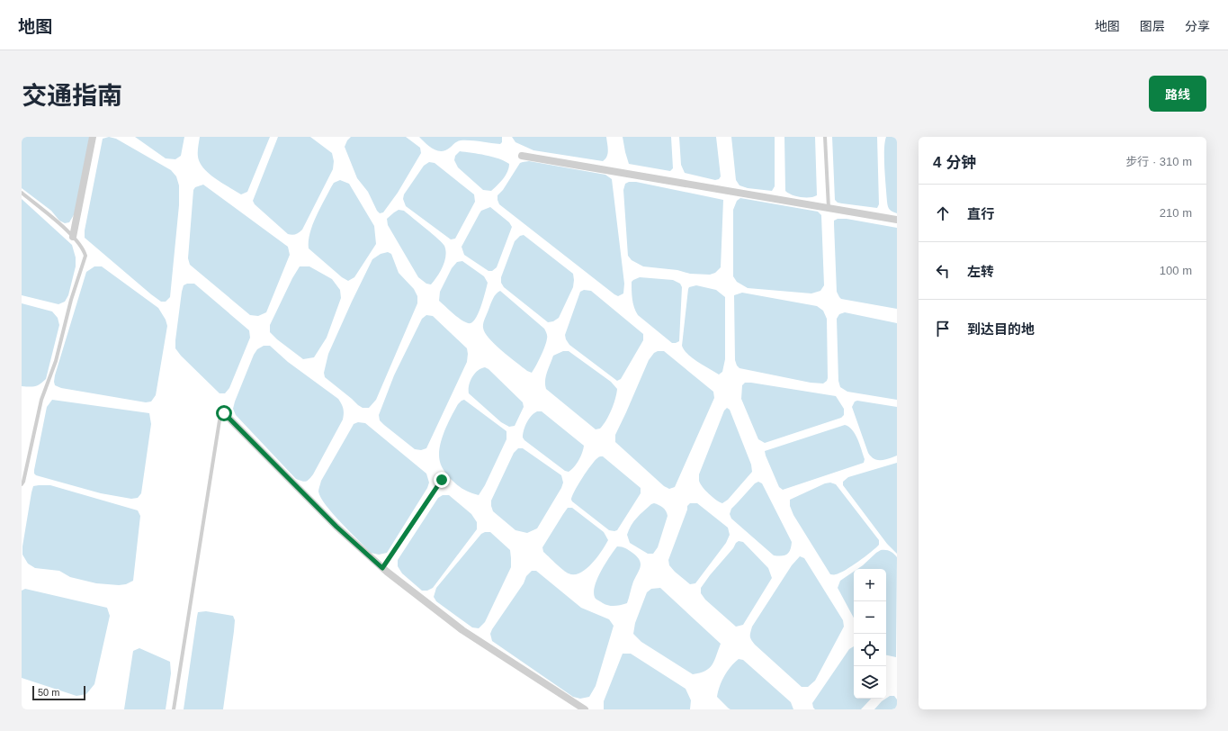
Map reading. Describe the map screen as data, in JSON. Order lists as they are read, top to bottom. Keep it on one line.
{"scale_bar":"50 m","page":{"header":"地图","nav":["地图","图层","分享"],"title":"交通指南","buttons":"路线","heading":["4 分钟","步行 · 310 m"],"list":[["直行","210 m"],["左转","100 m"],"到达目的地"],"map_buttons":["+","−"],"scale":"50 m"}}
